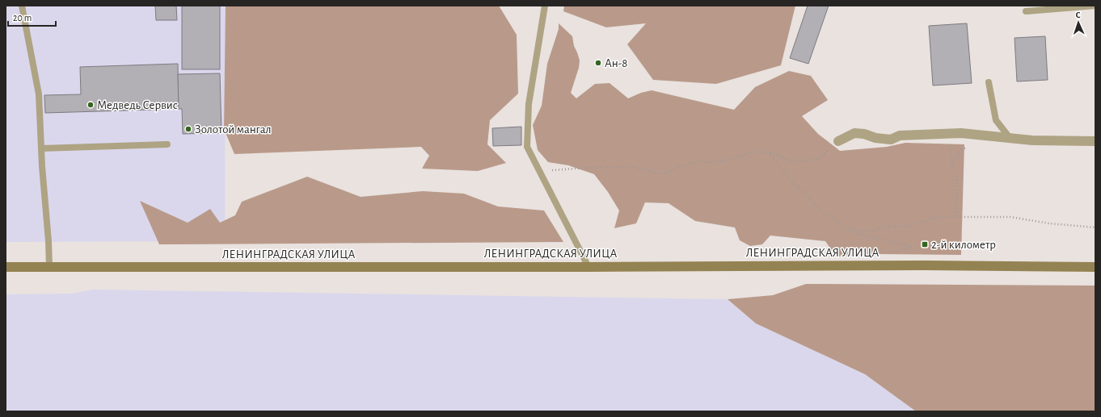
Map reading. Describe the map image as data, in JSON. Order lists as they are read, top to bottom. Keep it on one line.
{"streets":{"main road":["ЛЕНИНГРАДСКАЯ УЛИЦА"]},"places":{"other":["Ан-8","Медведь Сервис","Золотой мангал"],"transit":["2-й километр"]},"scale_bar":"20 m","north":"top"}
